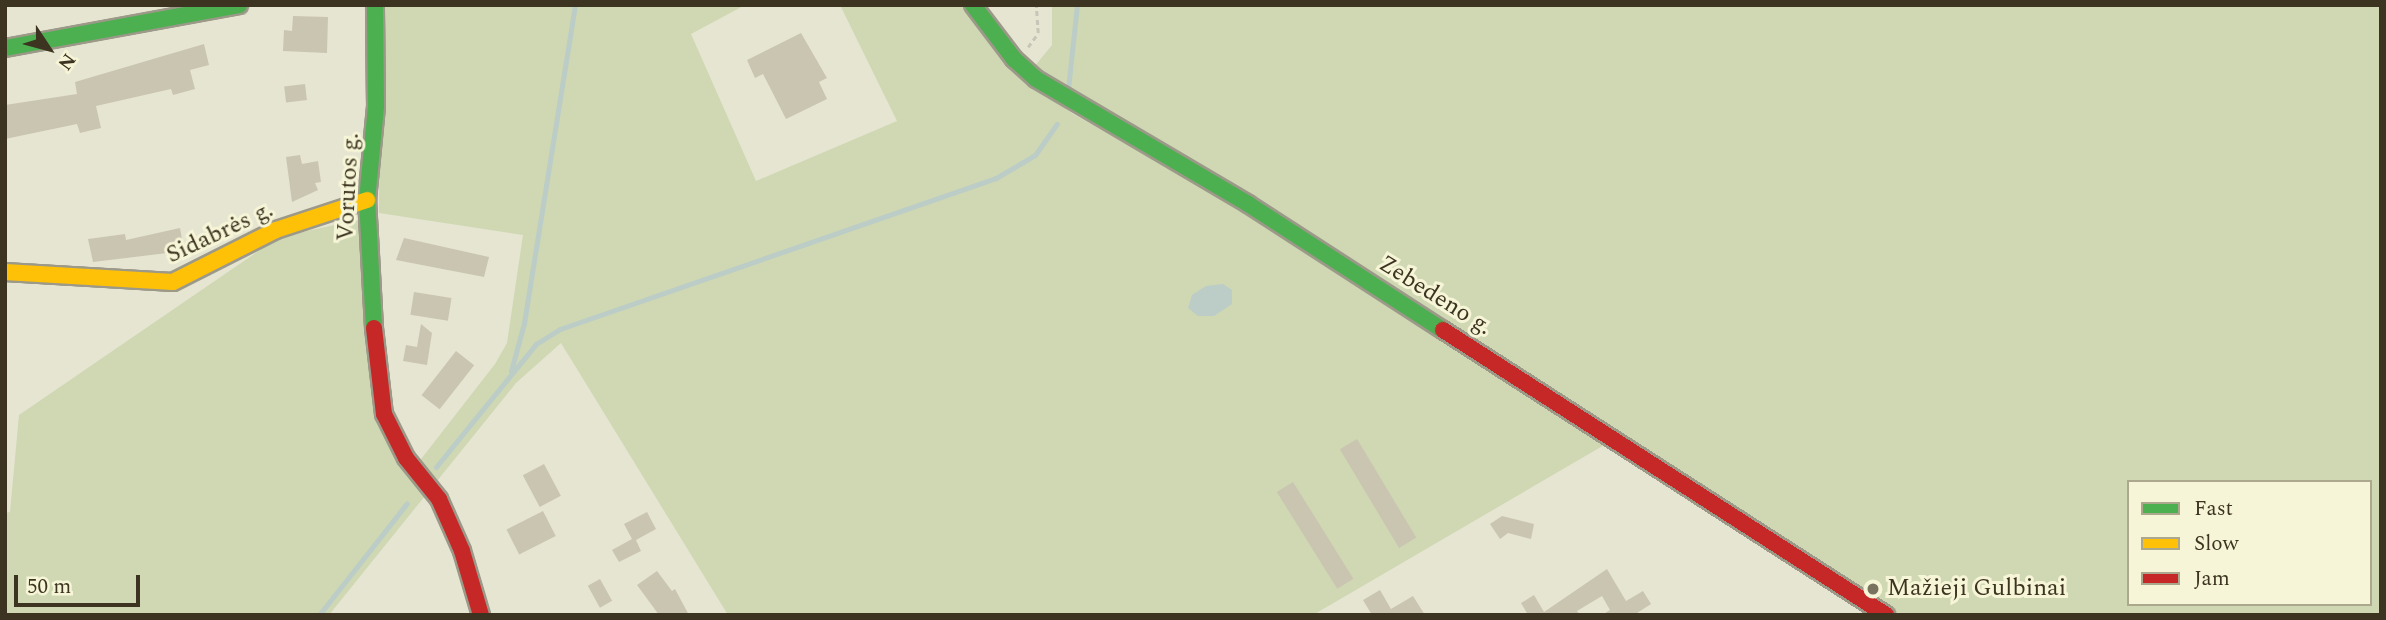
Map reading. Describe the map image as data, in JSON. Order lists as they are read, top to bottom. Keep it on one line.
{"streets":{"street":["Vorutos g.","Sidabrės g.","Zebedeno g."]},"crossings":[["Vorutos g.","Sidabrės g."]],"places":["Mažieji Gulbinai"],"legend":["Fast","Slow","Jam"],"scale_bar":"50 m","north":"bottom right"}
